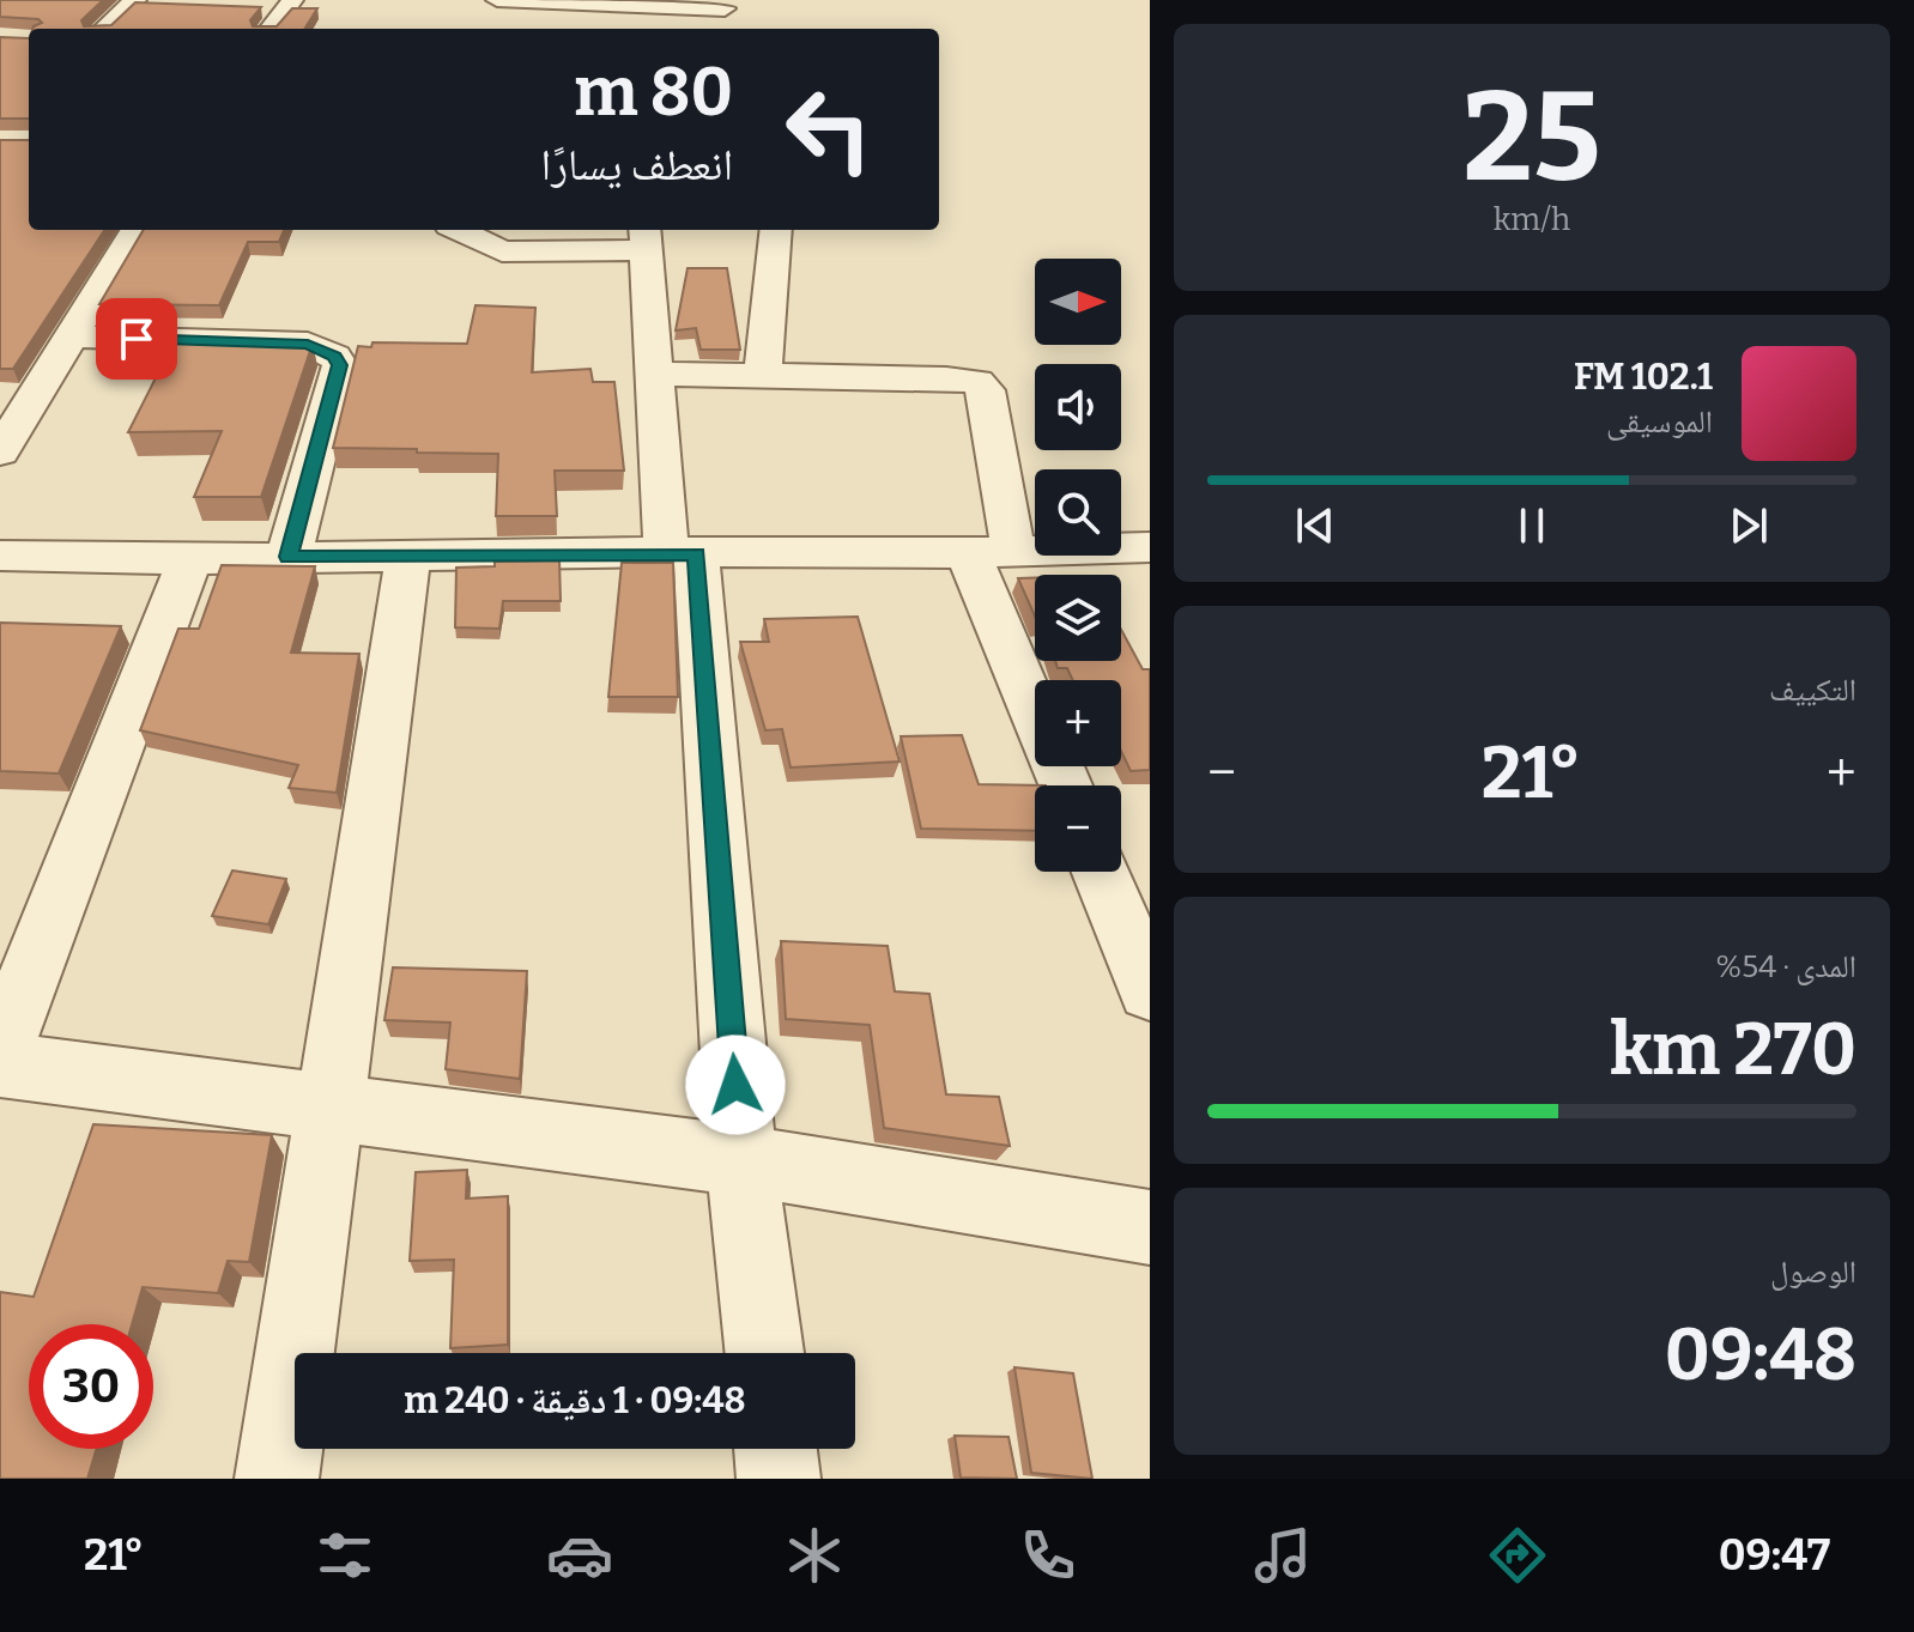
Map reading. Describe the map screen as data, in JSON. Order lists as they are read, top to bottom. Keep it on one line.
{"north":"right","page":{"tile":[["25","km/h"],"التكييف",["المدى · 54%","270 km"],["الوصول","09:48"]],"turn":["80 m","انعطف يسارًا"],"map_buttons":["+","−"],"song":["102.1 FM","الموسيقى"],"heat":["−","21°","+"],"limit":"30","trip":"09:48 · 1 دقيقة · 240 m","tabs":["09:47","21°"]}}
